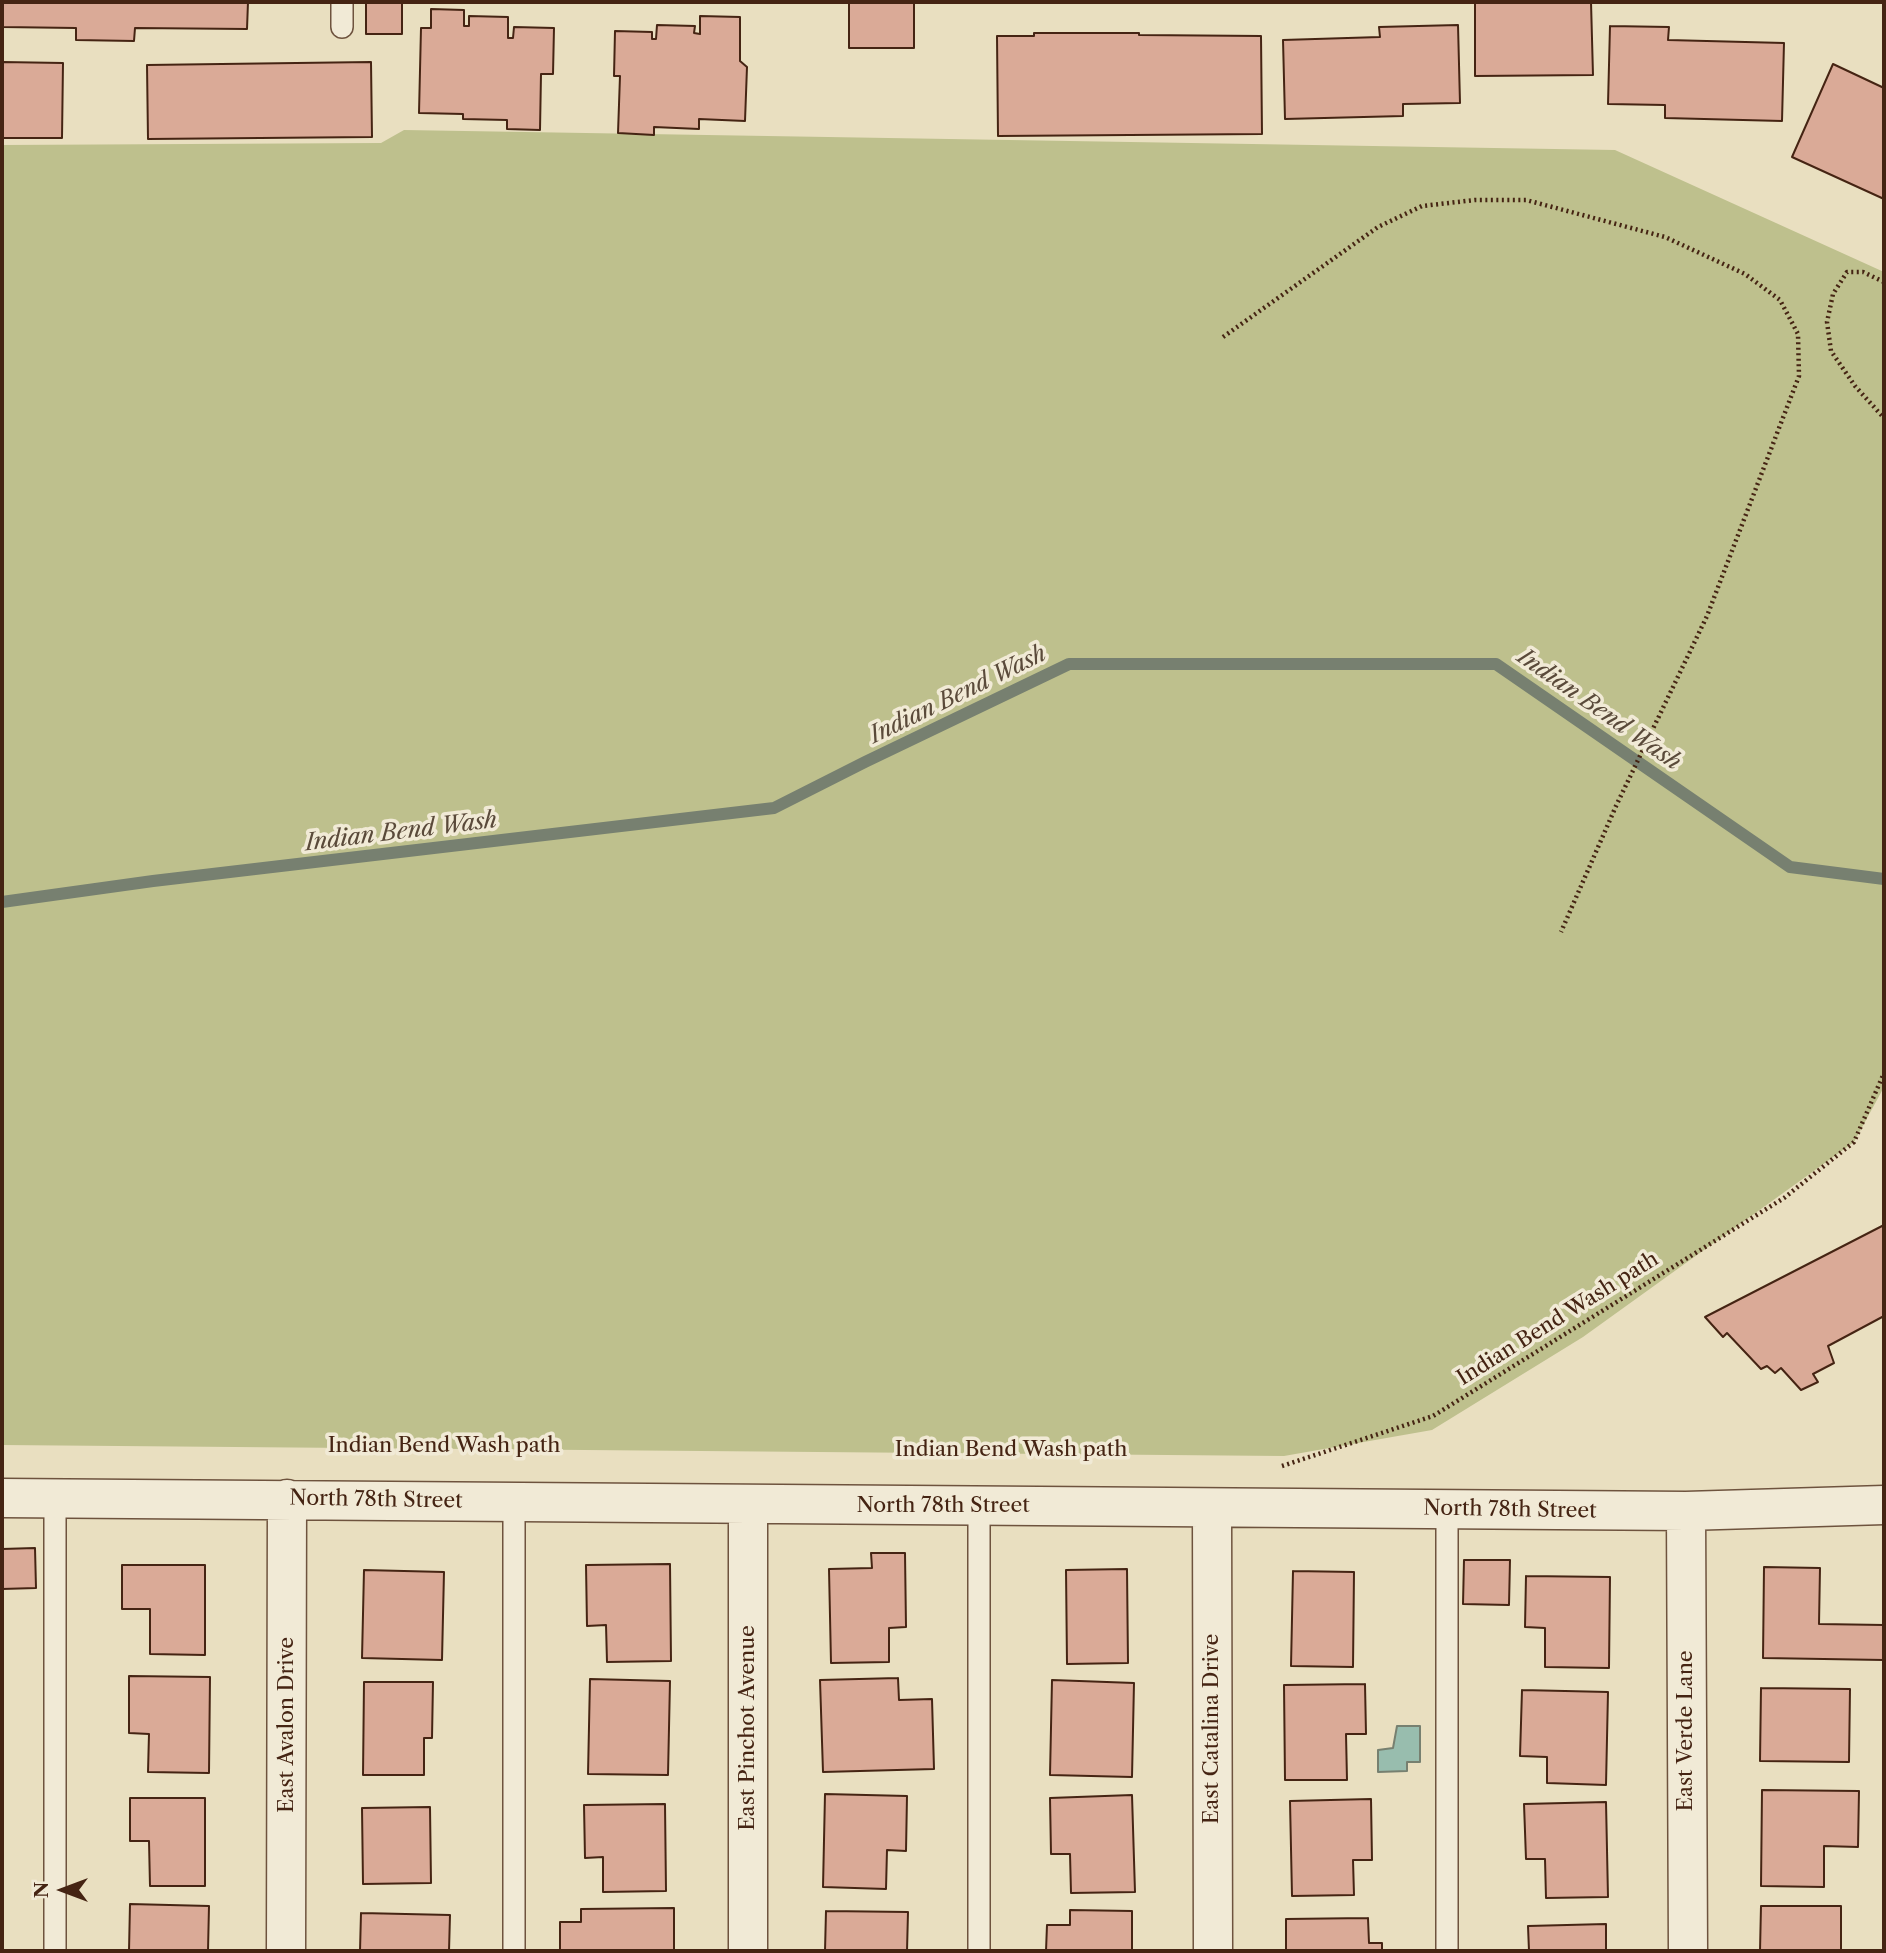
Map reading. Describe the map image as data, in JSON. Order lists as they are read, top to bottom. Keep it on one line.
{"streets":{"street":["North 78th Street","East Avalon Drive","East Pinchot Avenue","East Catalina Drive","East Verde Lane"],"path":["Indian Bend Wash path"]},"crossings":[["North 78th Street","East Avalon Drive"],["North 78th Street","East Pinchot Avenue"],["North 78th Street","East Catalina Drive"],["North 78th Street","East Verde Lane"]],"water":["Indian Bend Wash"],"north":"left"}
